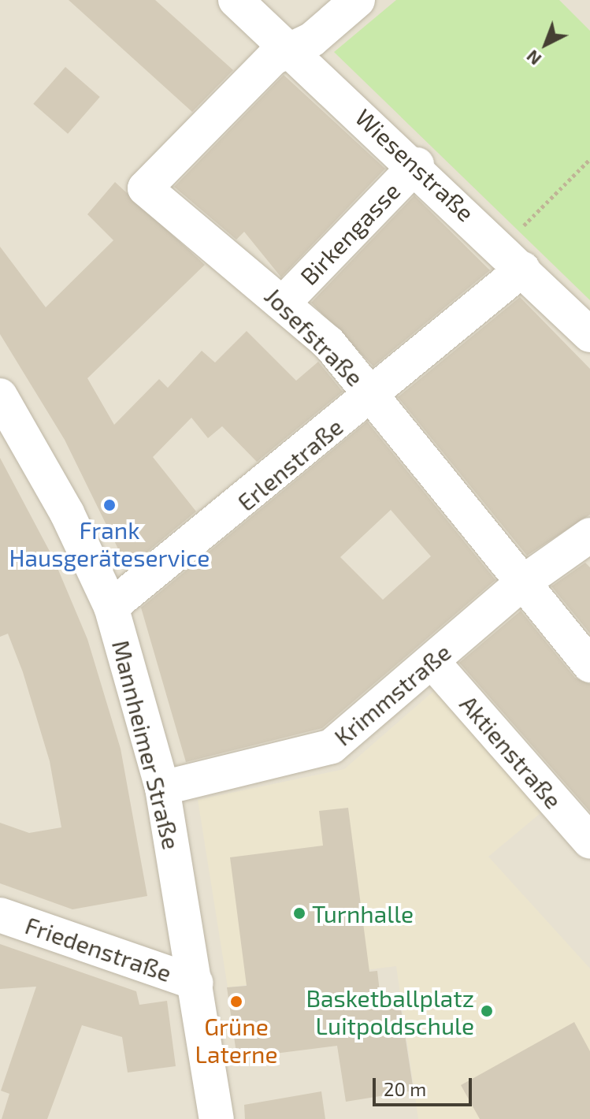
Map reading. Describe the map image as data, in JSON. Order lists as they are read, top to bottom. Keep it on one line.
{"streets":{"street":["Wiesenstraße","Birkengasse","Josefstraße","Erlenstraße","Krimmstraße","Mannheimer Straße","Aktienstraße","Friedenstraße"]},"crossings":[["Wiesenstraße","Birkengasse"],["Wiesenstraße","Josefstraße"],["Wiesenstraße","Erlenstraße"],["Birkengasse","Josefstraße"],["Josefstraße","Erlenstraße"],["Josefstraße","Krimmstraße"],["Erlenstraße","Mannheimer Straße"],["Krimmstraße","Mannheimer Straße"],["Krimmstraße","Aktienstraße"],["Mannheimer Straße","Friedenstraße"]],"places":["Frank Hausgeräteservice","Turnhalle","Grüne Laterne","Basketballplatz Luitpoldschule"],"scale_bar":"20 m","north":"bottom left"}
